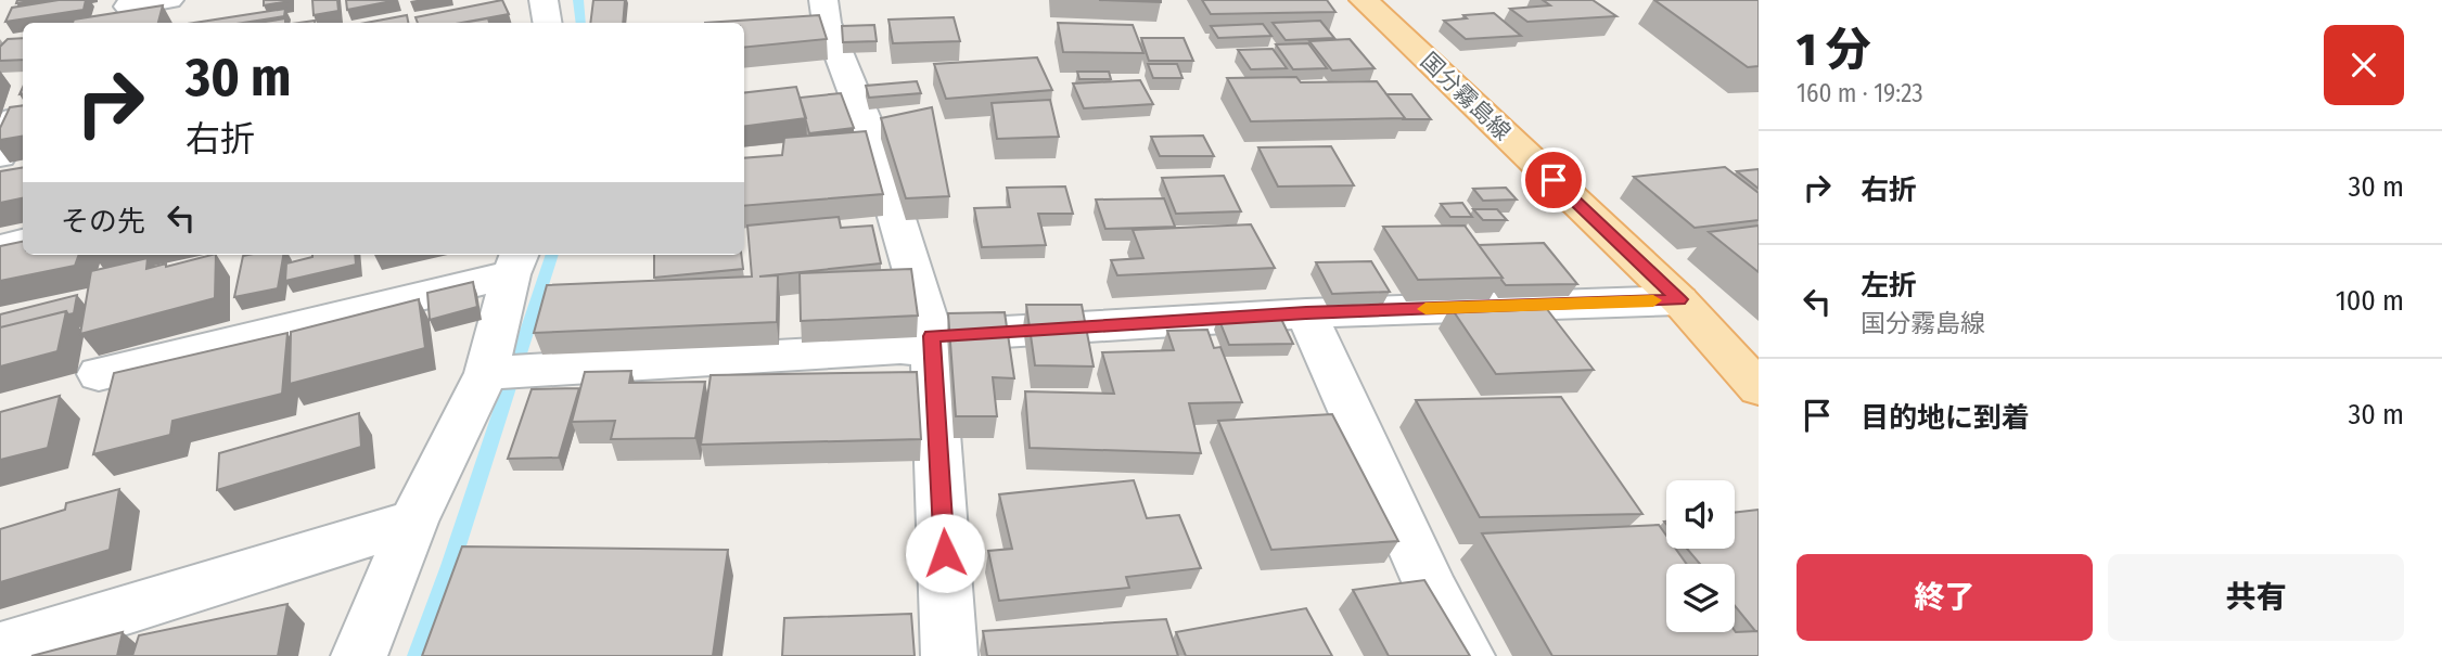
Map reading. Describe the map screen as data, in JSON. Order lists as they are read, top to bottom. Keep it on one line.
{"streets":{"main road":["国分霧島線"]},"page":{"heading":["1 分","160 m · 19:23"],"turn":["30 m","右折"],"list":[{"name":"右折","value":"30 m"},{"name":"左折","note":"国分霧島線","value":"100 m"},{"name":"目的地に到着","value":"30 m"}],"then":"その先","buttons":["終了","共有"]}}
